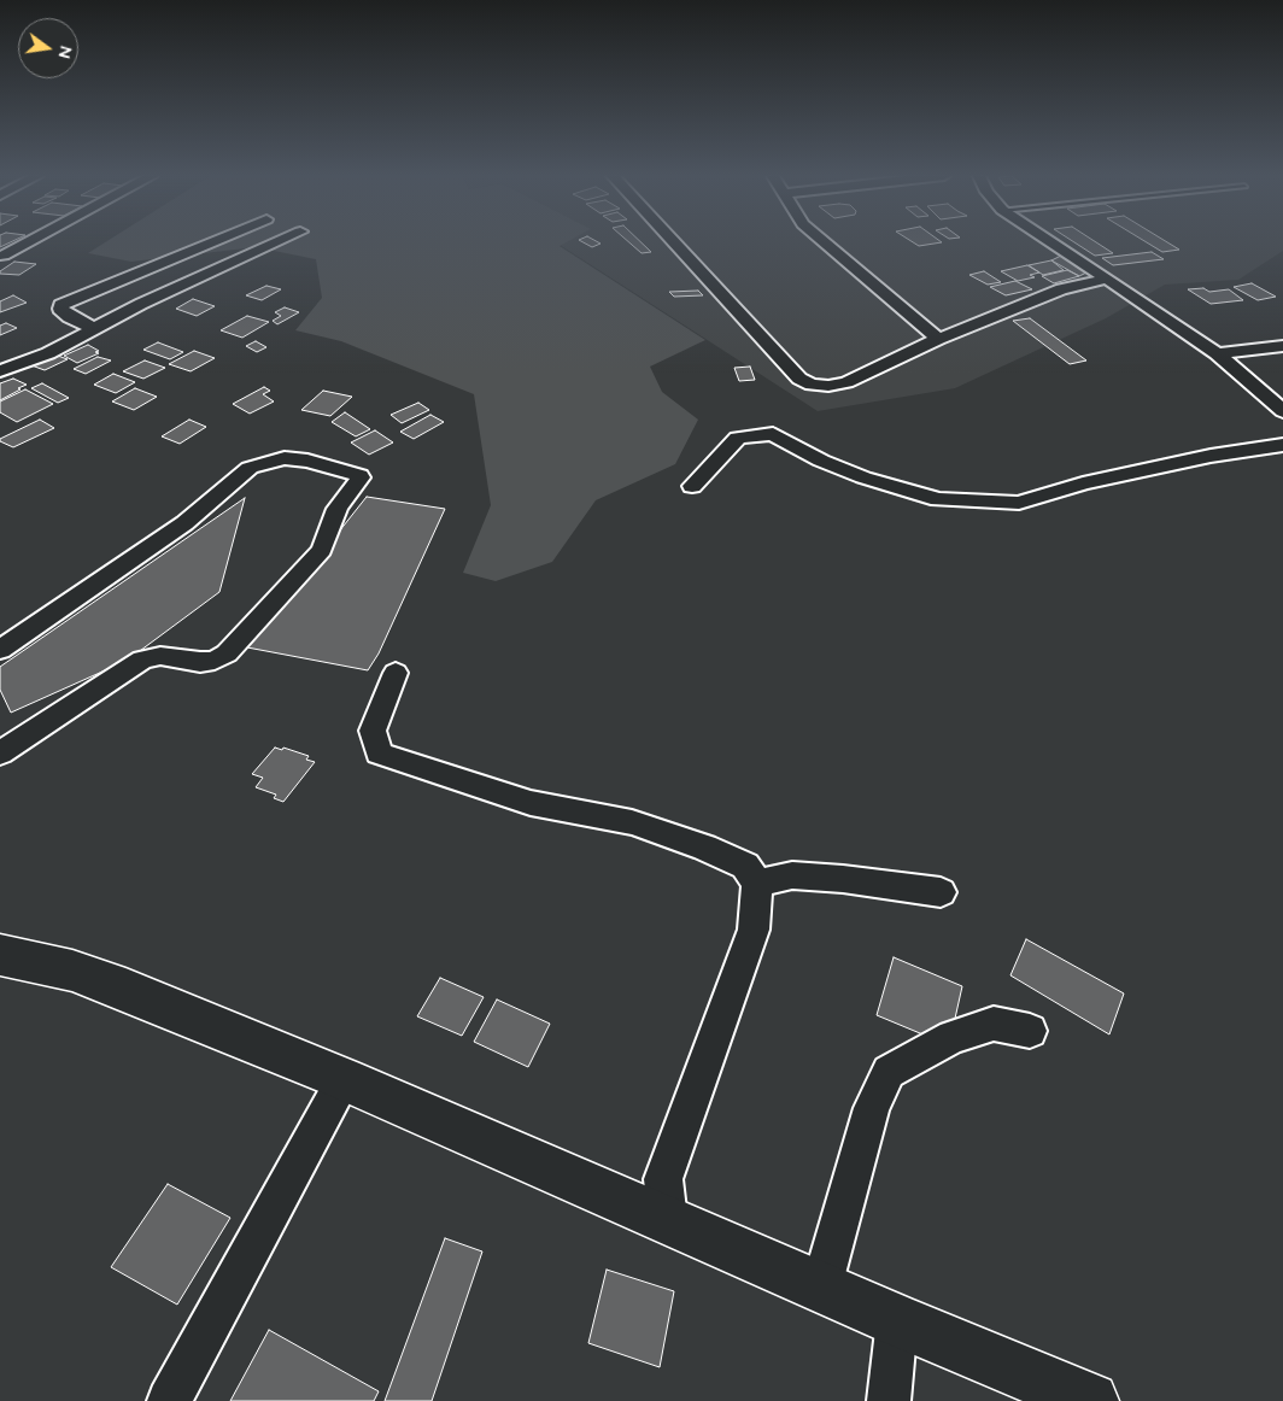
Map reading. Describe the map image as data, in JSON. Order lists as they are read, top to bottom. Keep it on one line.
{"north":"right"}
